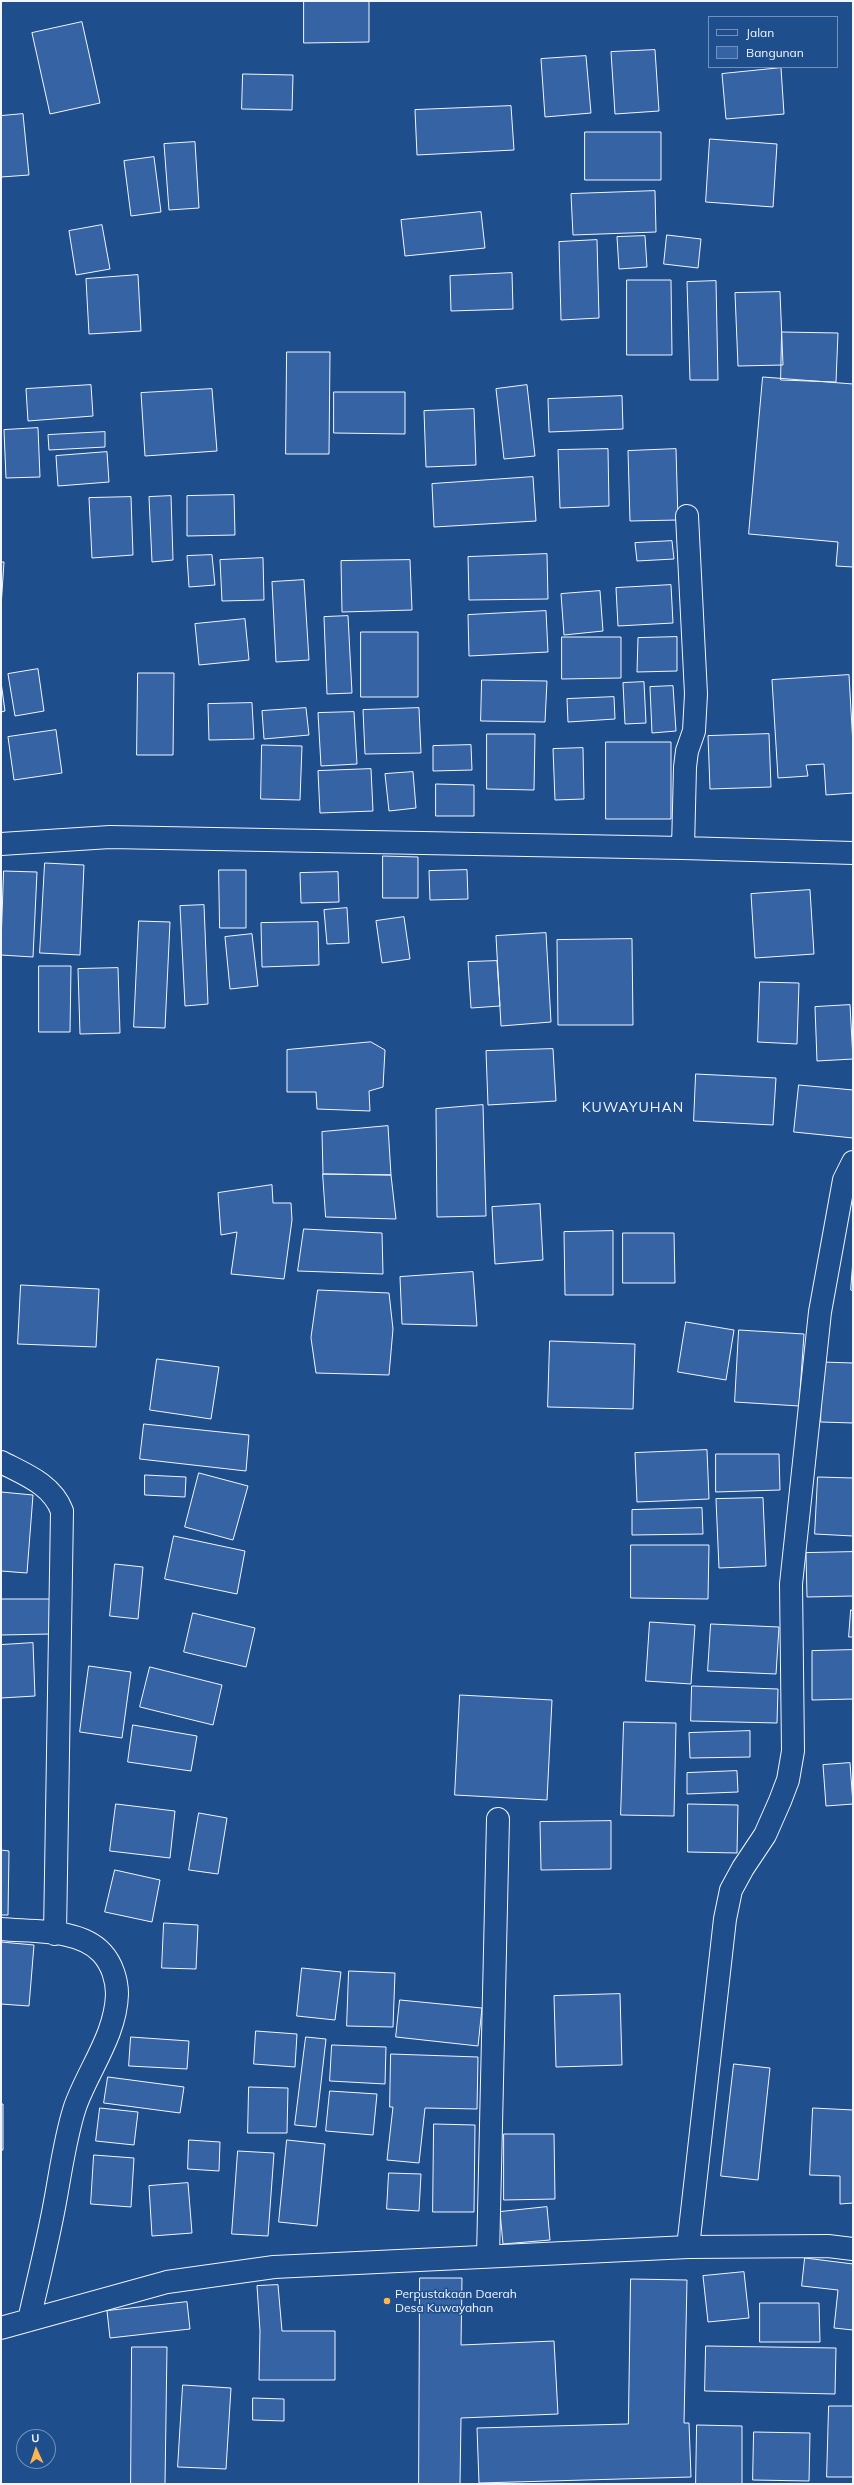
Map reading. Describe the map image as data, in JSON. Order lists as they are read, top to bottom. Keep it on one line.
{"districts":["KUWAYUHAN"],"places":["Perpustakaan Daerah Desa Kuwayahan"],"legend":["Jalan","Bangunan"],"north":"top"}
